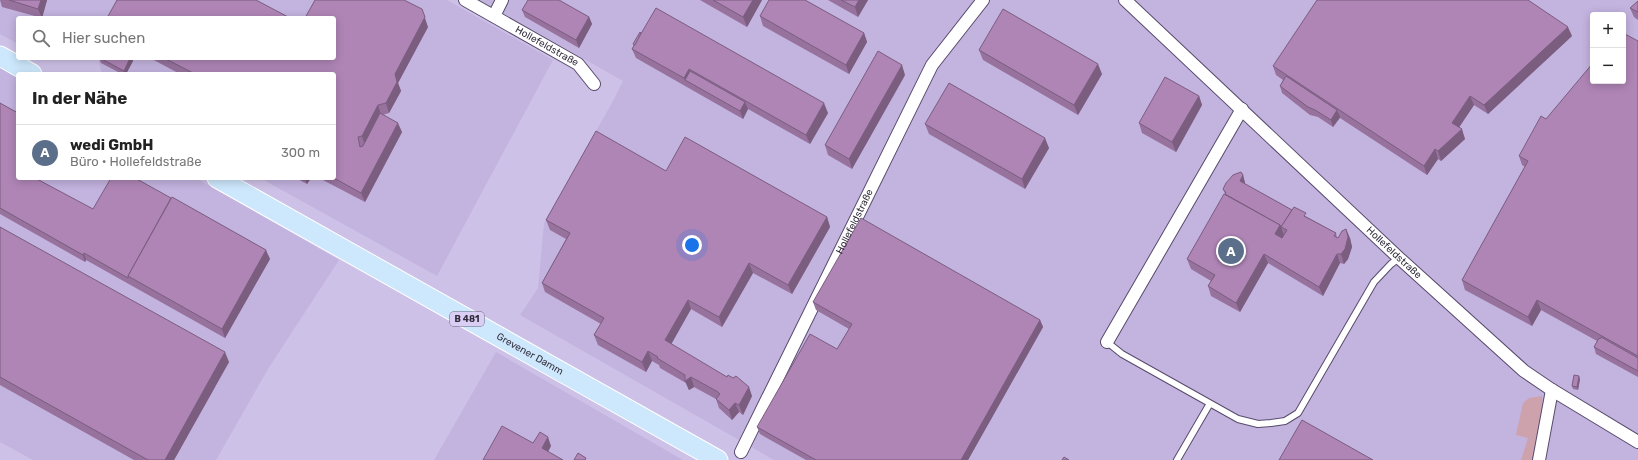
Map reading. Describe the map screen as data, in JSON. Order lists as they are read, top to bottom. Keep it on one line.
{"streets":{"main road":["B 481","Grevener Damm"],"street":["Hollefeldstraße"]},"page":{"map_buttons":["+","−"],"search":"Hier suchen","heading":"In der Nähe","list":[{"mark":"A","name":"wedi GmbH","note":"Büro · Hollefeldstraße","value":"300 m"}],"pins":"A"}}
